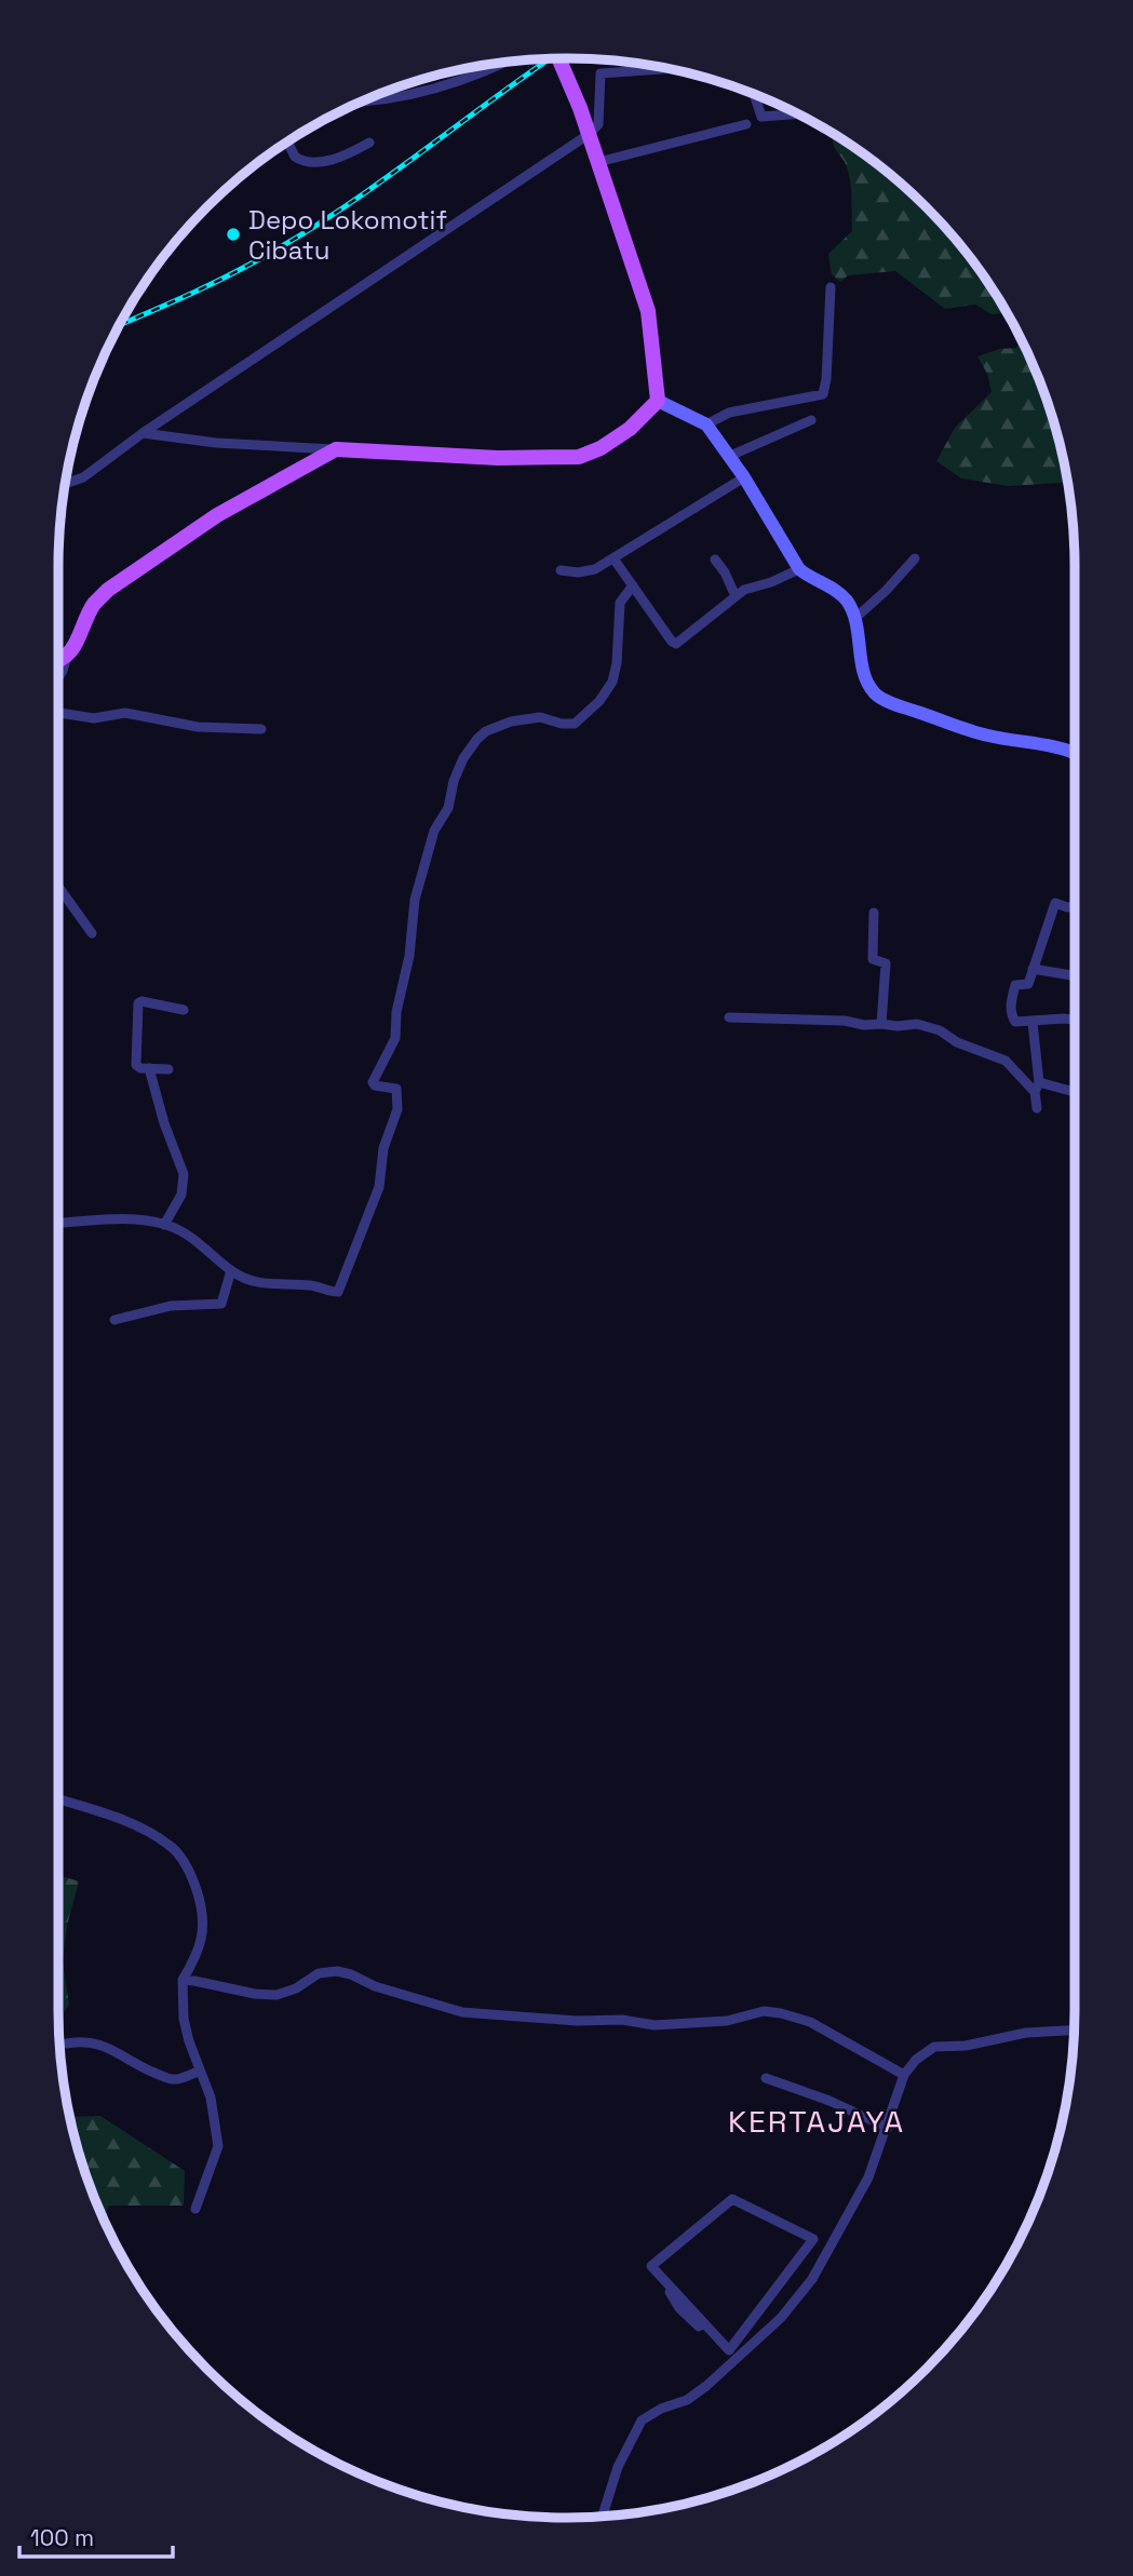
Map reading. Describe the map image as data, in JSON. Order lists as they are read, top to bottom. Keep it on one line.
{"districts":["KERTAJAYA"],"places":["Depo Lokomotif Cibatu"],"scale_bar":"100 m"}
